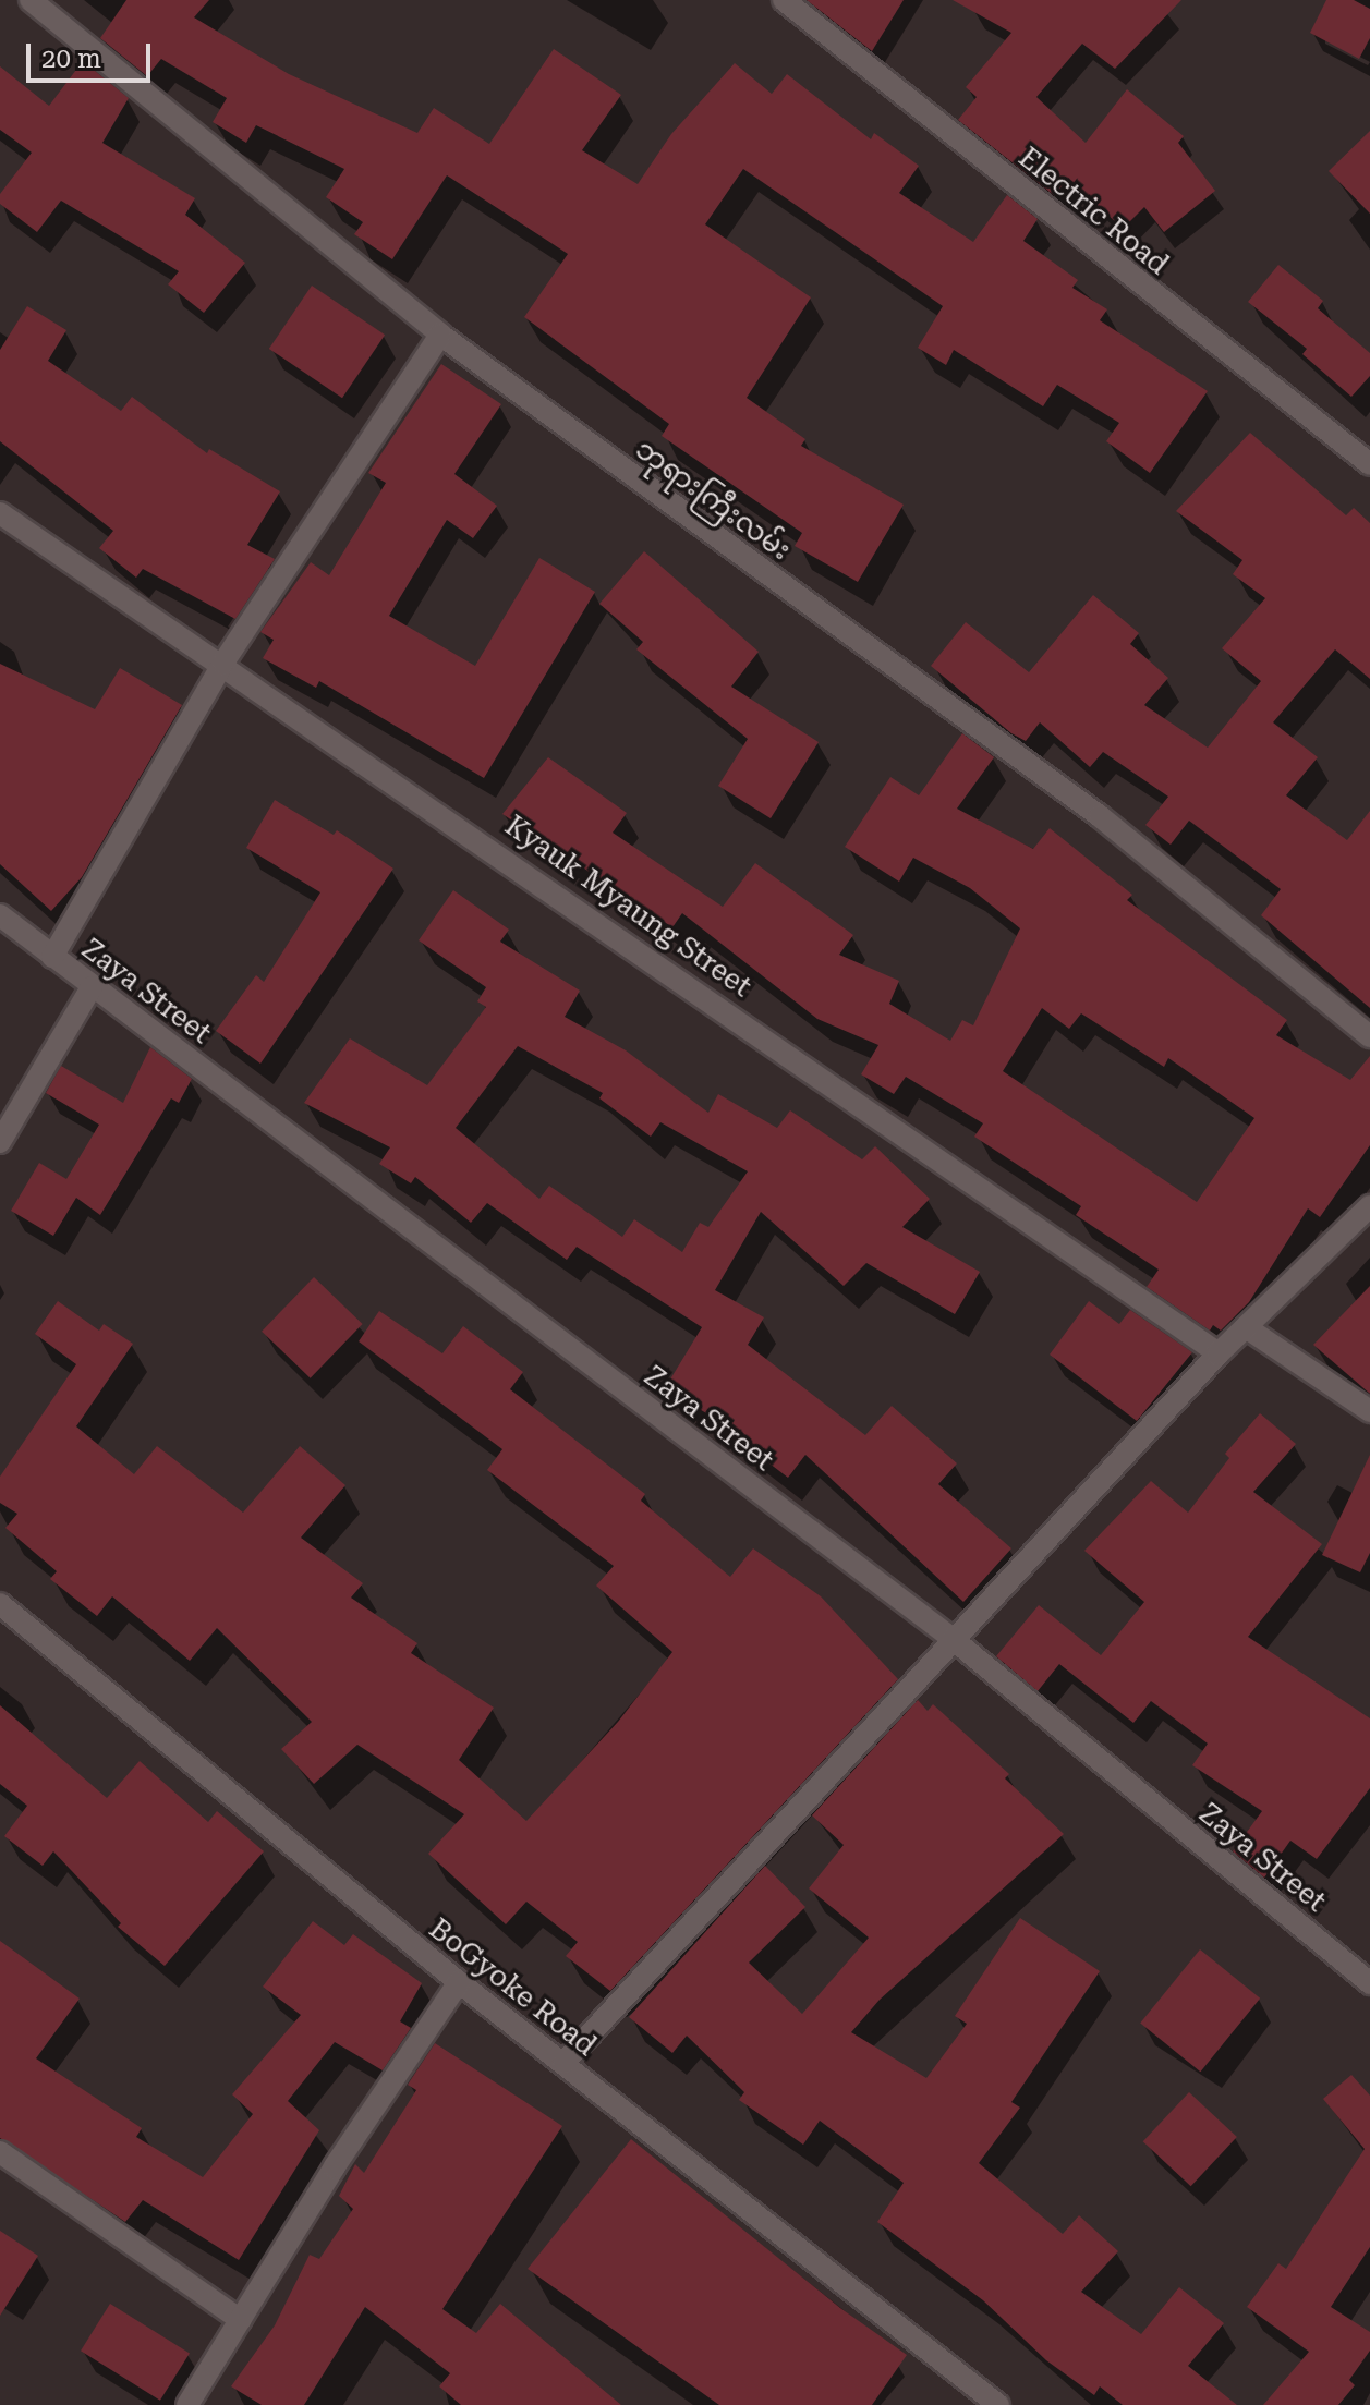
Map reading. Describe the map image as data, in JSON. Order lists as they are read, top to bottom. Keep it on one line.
{"streets":{"street":["Electric Road","ဘုရားကြီးလမ်း","Kyauk Myaung Street","Zaya Street","BoGyoke Road"]},"scale_bar":"20 m"}
